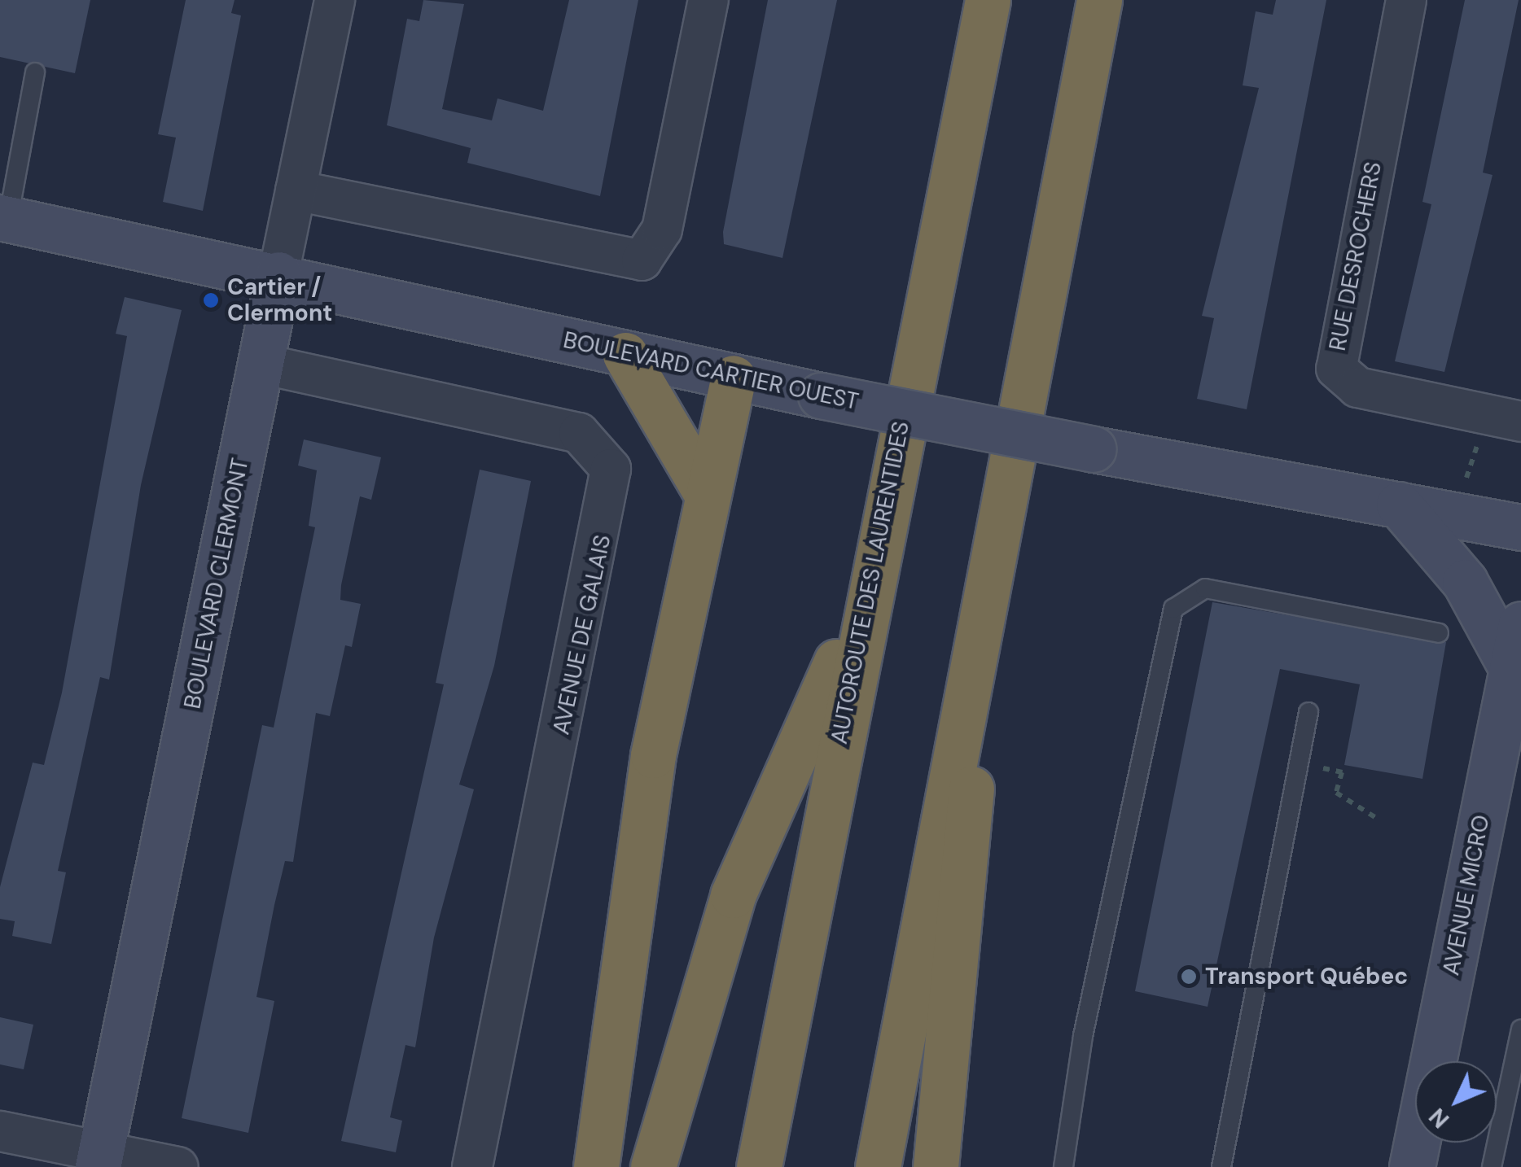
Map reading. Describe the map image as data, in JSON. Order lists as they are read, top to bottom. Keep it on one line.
{"streets":{"highway":["AUTOROUTE DES LAURENTIDES"],"street":["RUE DESROCHERS","BOULEVARD CARTIER OUEST","BOULEVARD CLERMONT","AVENUE DE GALAIS","AVENUE MICRO"]},"crossings":[["BOULEVARD CARTIER OUEST","BOULEVARD CLERMONT"],["BOULEVARD CLERMONT","AVENUE DE GALAIS"]],"places":["Cartier / Clermont","Transport Québec"],"north":"bottom left"}
